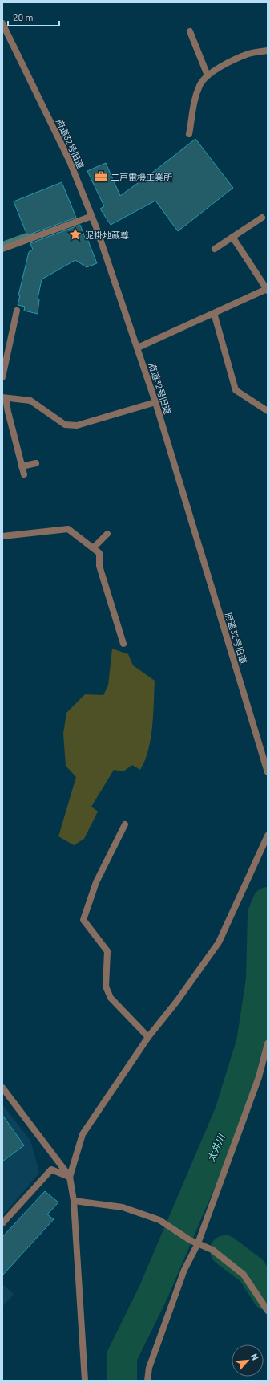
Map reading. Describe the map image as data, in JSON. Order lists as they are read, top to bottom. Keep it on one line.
{"streets":{"street":["府道32号旧道"]},"water":["太井川"],"places":{"office":["二戸電機工業所"],"place":["泥掛地蔵尊"]},"scale_bar":"20 m","north":"top right"}
